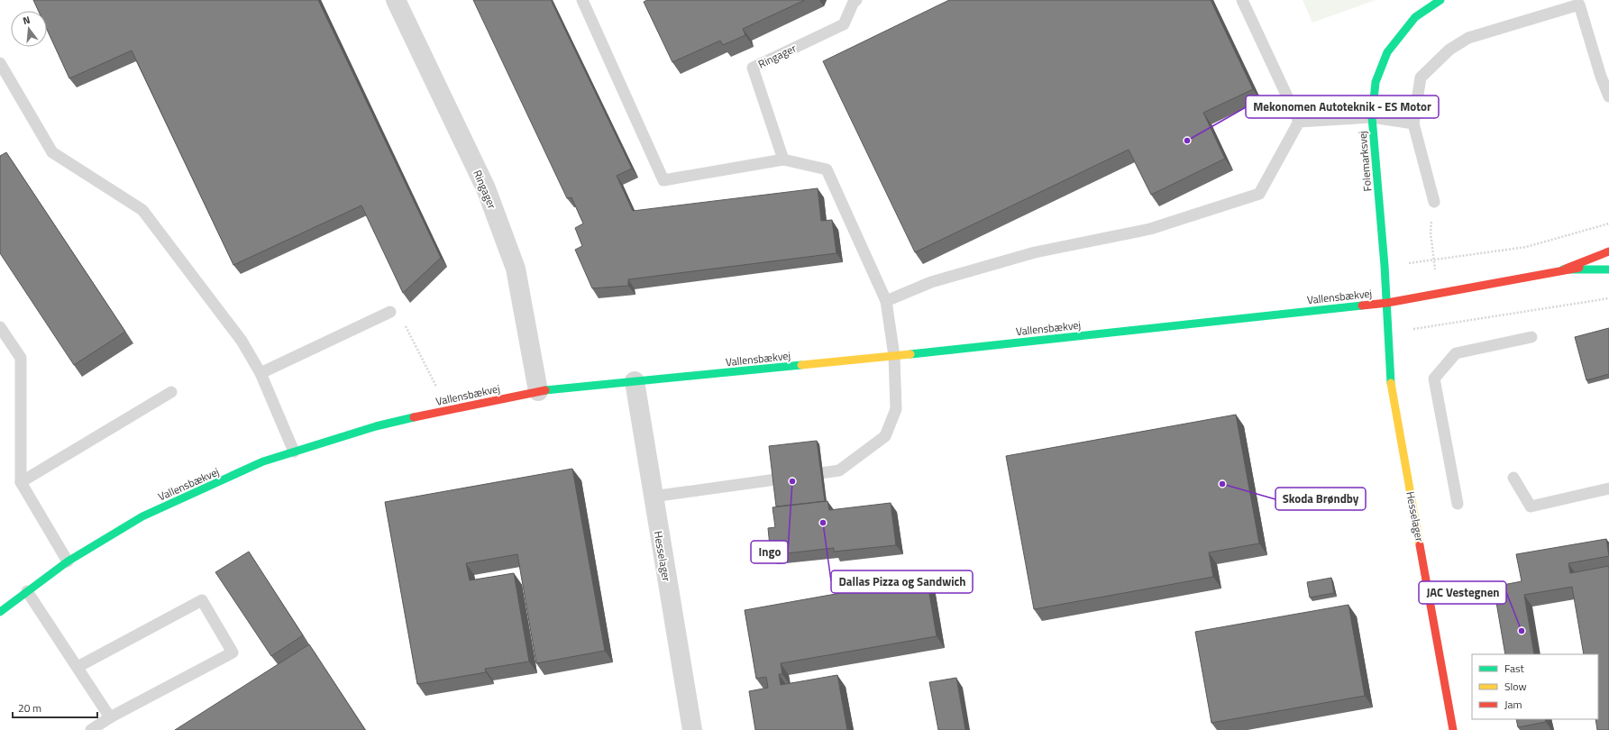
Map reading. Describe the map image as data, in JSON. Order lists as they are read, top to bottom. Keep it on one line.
{"streets":{"street":["Ringager","Folemarksvej","Vallensbækvej","Hesselager"]},"crossings":[["Ringager","Vallensbækvej"],["Folemarksvej","Vallensbækvej"],["Folemarksvej","Hesselager"],["Vallensbækvej","Hesselager"]],"places":["Mekonomen Autoteknik - ES Motor","Ingo","Skoda Brøndby","Dallas Pizza og Sandwich","JAC Vestegnen"],"legend":["Fast","Slow","Jam"],"scale_bar":"20 m","north":"top"}
